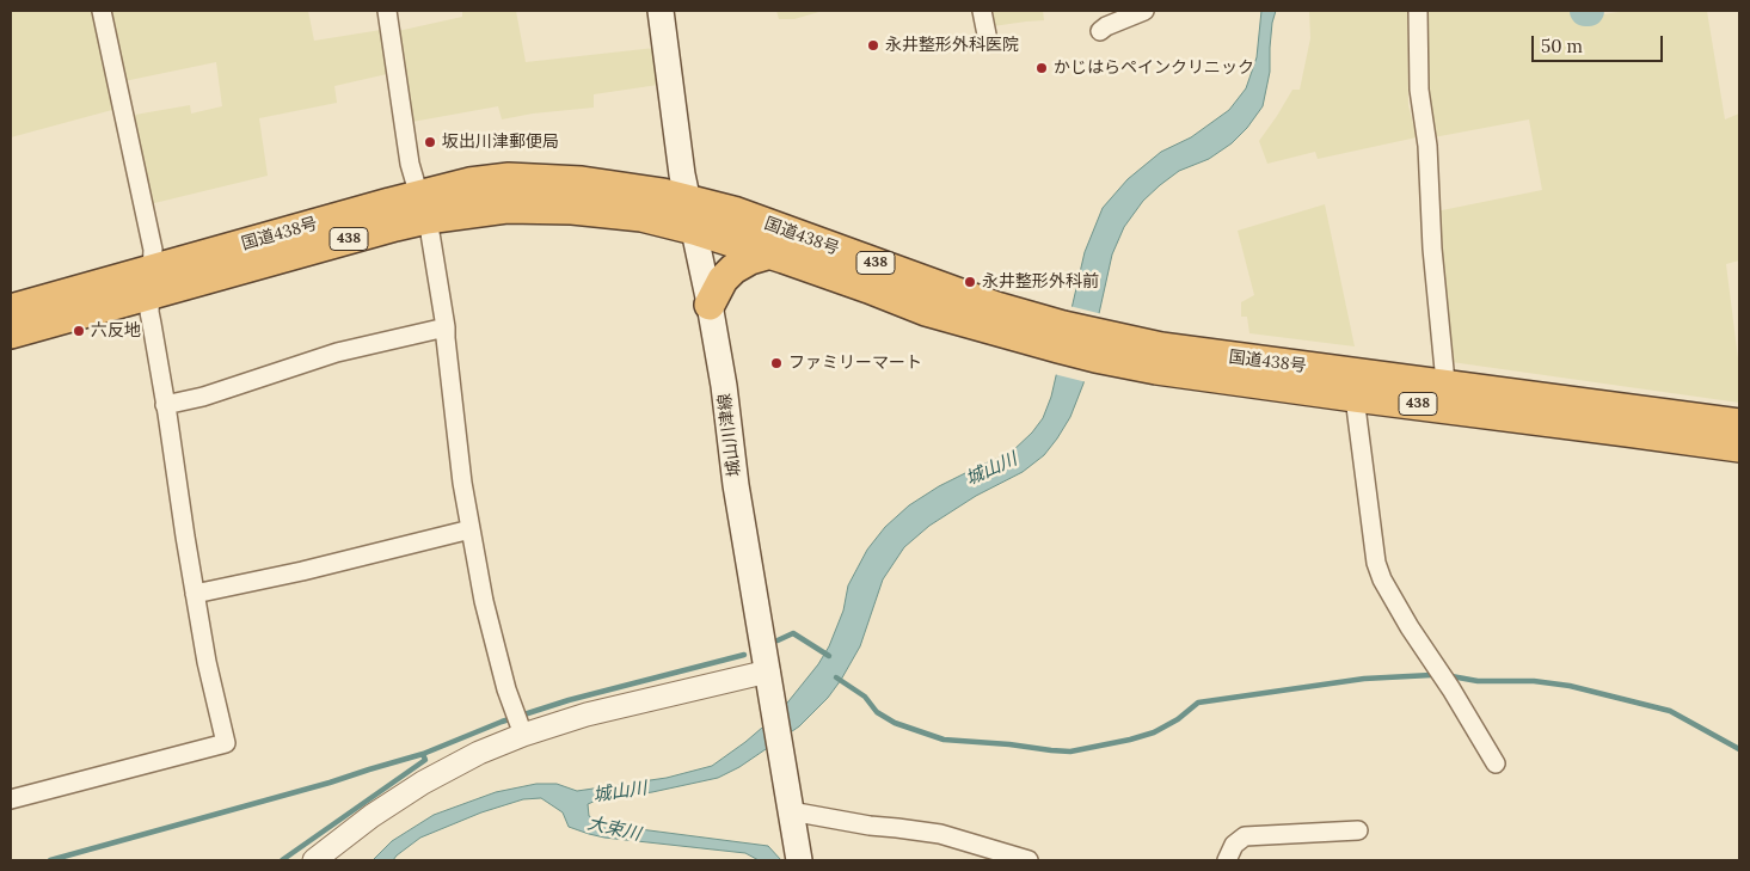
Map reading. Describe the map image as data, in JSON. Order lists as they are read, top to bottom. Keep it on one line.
{"streets":{"highway":["国道438号","438"],"main road":["城山川津線"]},"crossings":[["国道438号","城山川津線"]],"water":["城山川","大束川"],"places":["永井整形外科医院","かじはらペインクリニック","坂出川津郵便局","永井整形外科前","六反地","ファミリーマート"],"scale_bar":"50 m"}
